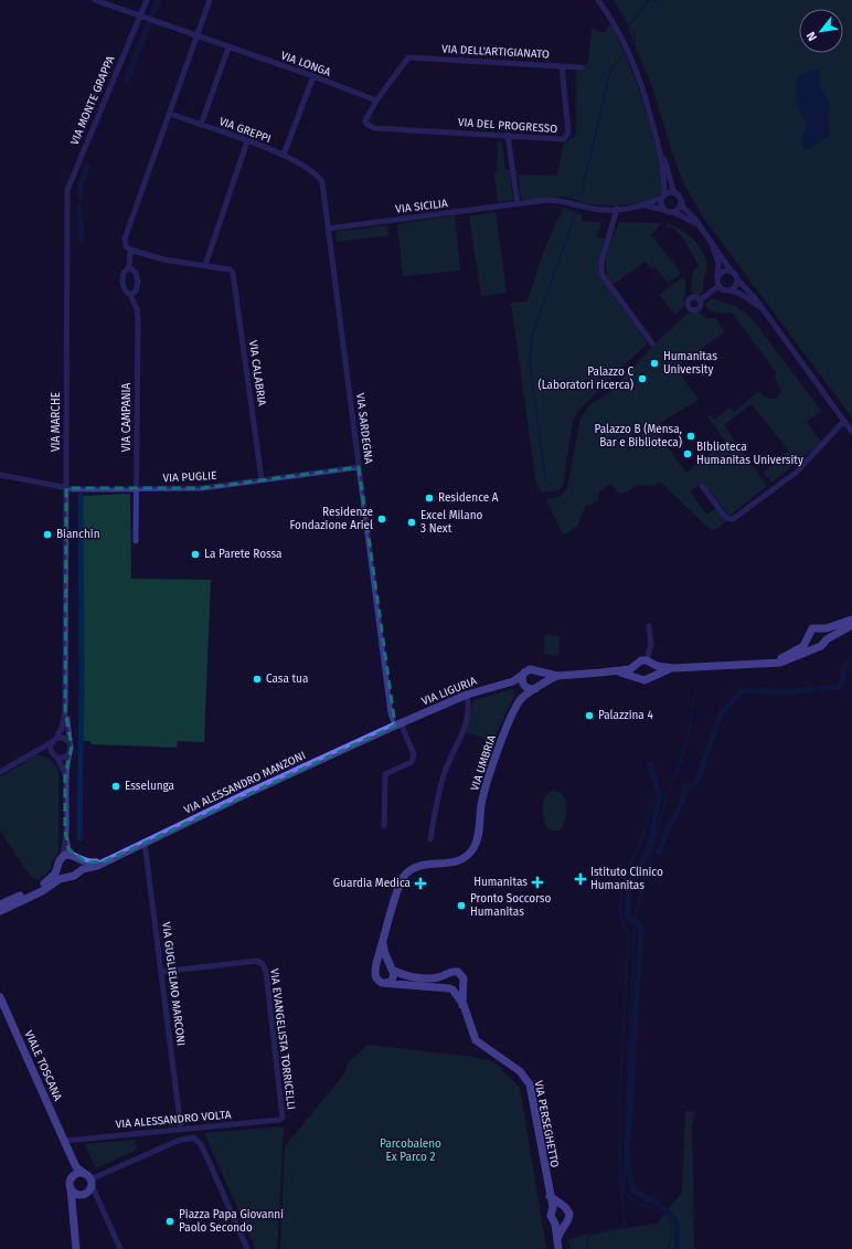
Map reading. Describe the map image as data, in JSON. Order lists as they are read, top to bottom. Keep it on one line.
{"streets":{"street":["VIA DELL'ARTIGIANATO","VIA LONGA","VIA MONTE GRAPPA","VIA DEL PROGRESSO","VIA GREPPI","VIA SICILIA","VIA CALABRIA","VIA CAMPANIA","VIA MARCHE","VIA SARDEGNA","VIA PUGLIE","VIA LIGURIA","VIA UMBRIA","VIA ALESSANDRO MANZONI","VIA GUGLIELMO MARCONI","VIA EVANGELISTA TORRICELLI","VIALE TOSCANA","VIA ALESSANDRO VOLTA","VIA PERSEGHETTO"]},"crossings":[["VIA DELL'ARTIGIANATO","VIA LONGA"],["VIA DELL'ARTIGIANATO","VIA DEL PROGRESSO"],["VIA LONGA","VIA MONTE GRAPPA"],["VIA LONGA","VIA DEL PROGRESSO"],["VIA LONGA","VIA CAMPANIA"],["VIA MONTE GRAPPA","VIA MARCHE"],["VIA GREPPI","VIA CAMPANIA"],["VIA GREPPI","VIA SARDEGNA"],["VIA SICILIA","VIA SARDEGNA"],["VIA CALABRIA","VIA PUGLIE"],["VIA CAMPANIA","VIA PUGLIE"],["VIA MARCHE","VIA PUGLIE"],["VIA SARDEGNA","VIA PUGLIE"],["VIA SARDEGNA","VIA LIGURIA"],["VIA SARDEGNA","VIA ALESSANDRO MANZONI"],["VIA LIGURIA","VIA UMBRIA"],["VIA LIGURIA","VIA ALESSANDRO MANZONI"],["VIA ALESSANDRO MANZONI","VIA GUGLIELMO MARCONI"],["VIA GUGLIELMO MARCONI","VIA EVANGELISTA TORRICELLI"],["VIA GUGLIELMO MARCONI","VIA ALESSANDRO VOLTA"],["VIA EVANGELISTA TORRICELLI","VIA ALESSANDRO VOLTA"],["VIALE TOSCANA","VIA ALESSANDRO VOLTA"]],"parks":["Parcobaleno Ex Parco 2"],"places":{"other":["Humanitas University","Palazzo C (Laboratori ricerca)","Palazzo B (Mensa, Bar e Biblioteca)","BIblioteca Humanitas University","Residence A","Residenze Fondazione Ariel","Excel Milano 3 Next","Bianchin","La Parete Rossa","Casa tua","Palazzina 4","Esselunga","Pronto Soccorso Humanitas","Piazza Papa Giovanni Paolo Secondo"],"health":["Istituto Clinico Humanitas","Humanitas","Guardia Medica"]},"north":"bottom left"}
